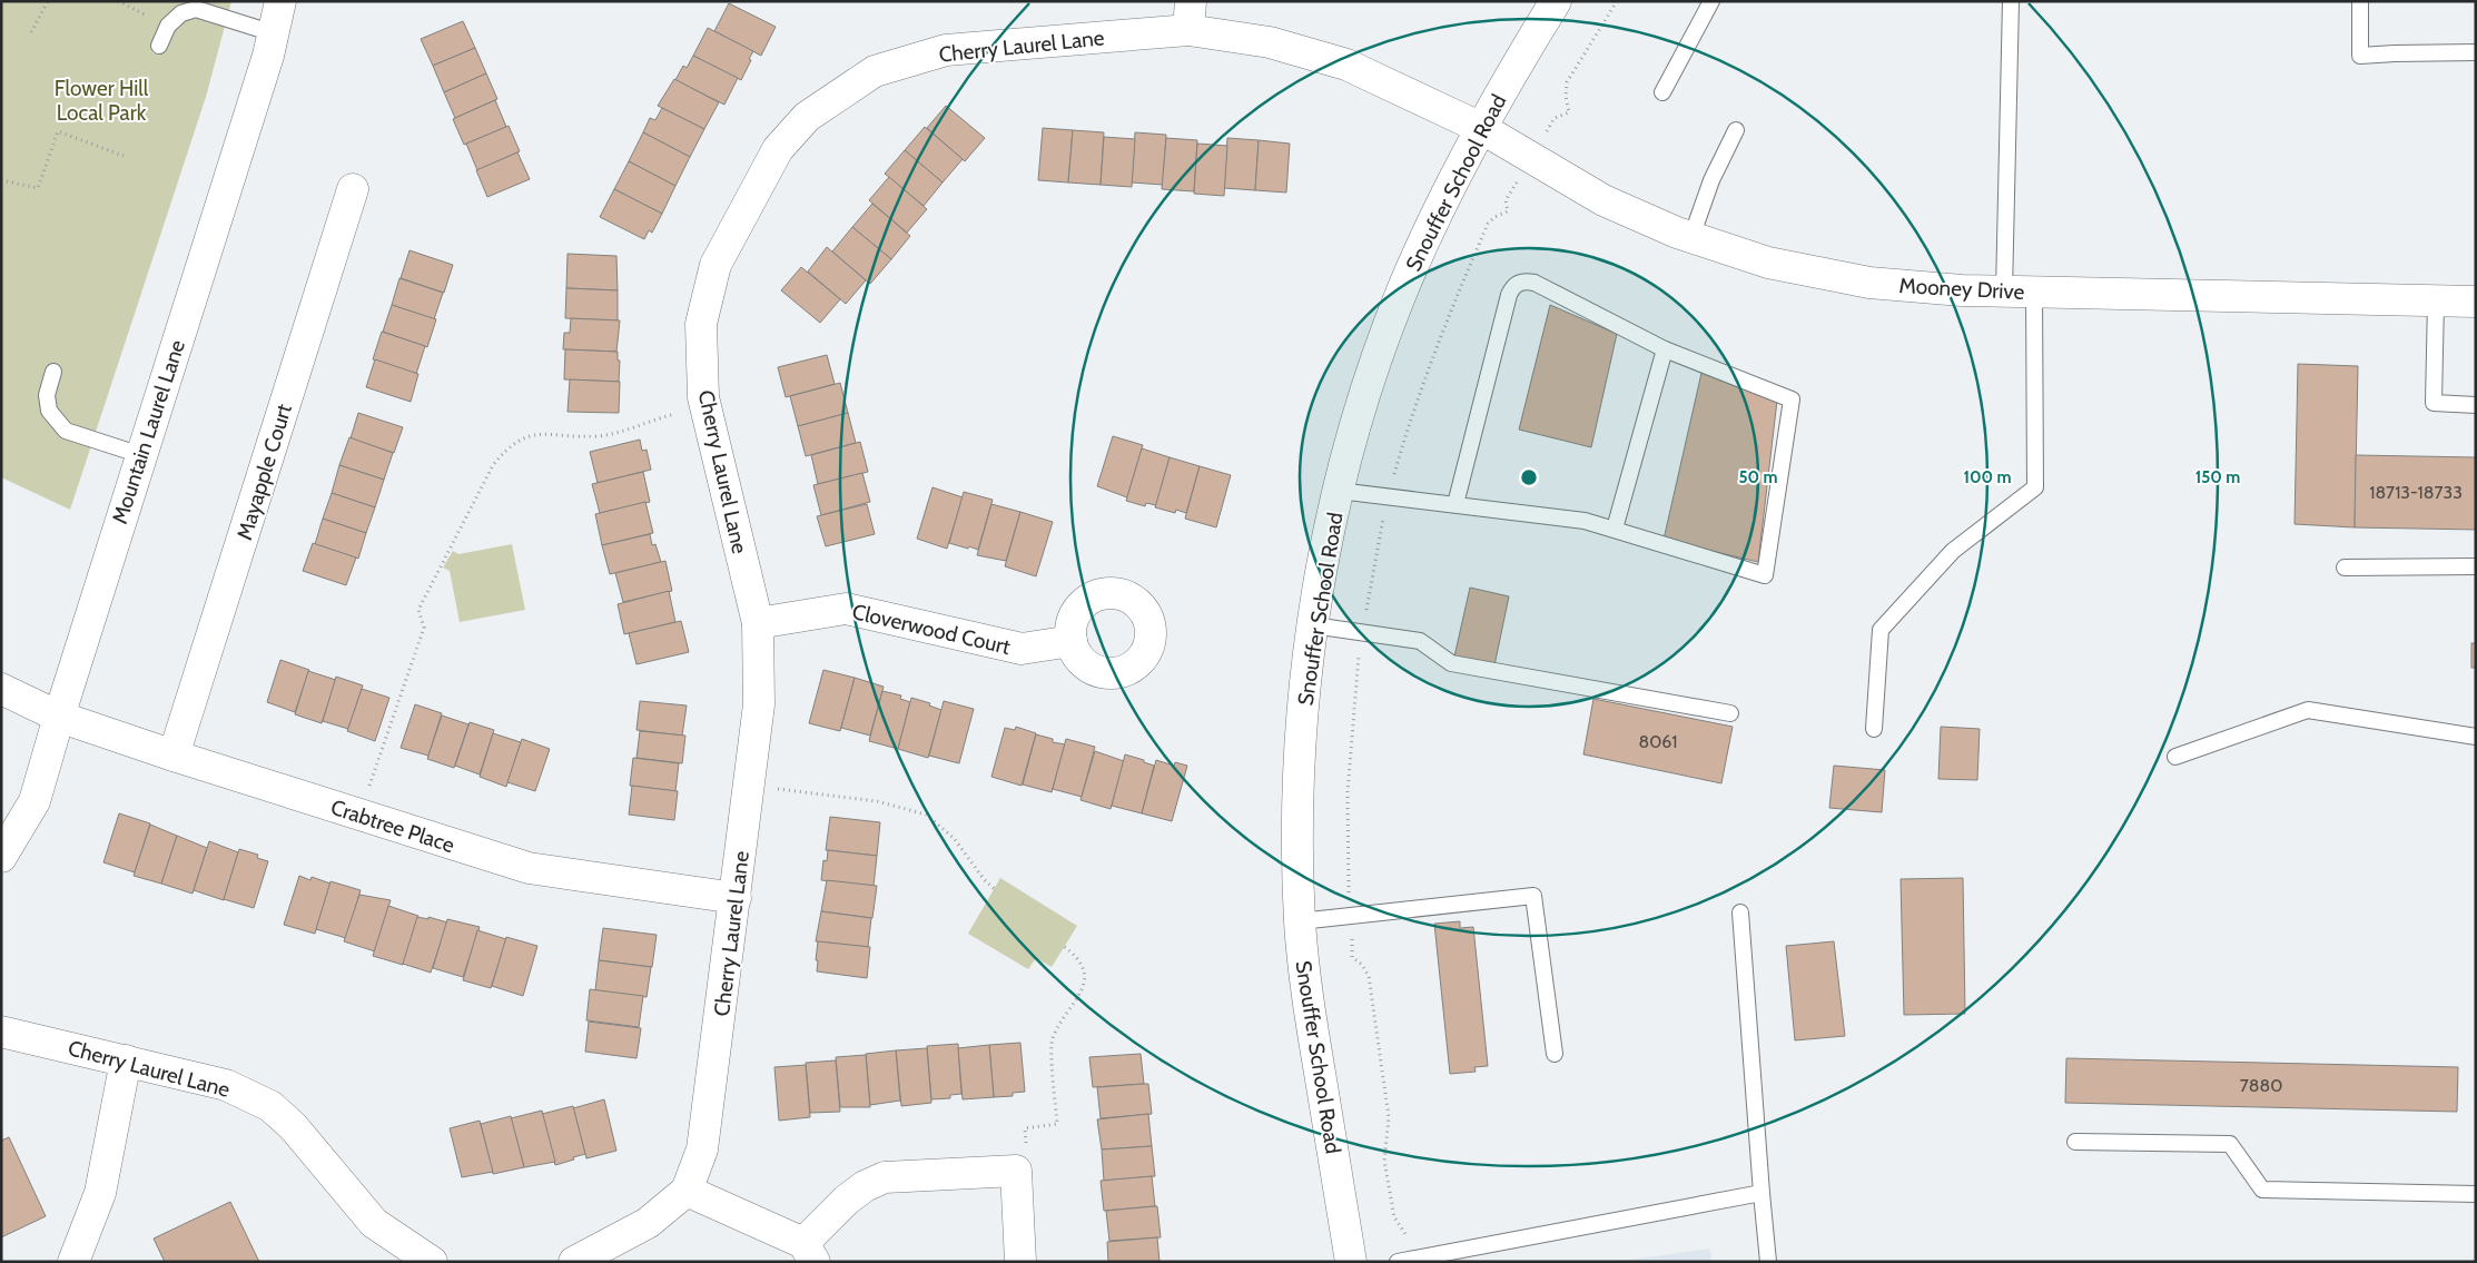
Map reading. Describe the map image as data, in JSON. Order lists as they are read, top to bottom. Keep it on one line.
{"streets":{"street":["Cherry Laurel Lane","Snouffer School Road","Mooney Drive","Mountain Laurel Lane","Mayapple Court","Cloverwood Court","Crabtree Place"]},"crossings":[["Cherry Laurel Lane","Snouffer School Road"],["Cherry Laurel Lane","Mooney Drive"],["Cherry Laurel Lane","Cloverwood Court"],["Cherry Laurel Lane","Crabtree Place"],["Snouffer School Road","Mooney Drive"],["Mountain Laurel Lane","Crabtree Place"],["Mayapple Court","Crabtree Place"]],"parks":["Flower Hill Local Park"],"house_numbers":["18713-18733","8061","7880"],"rings":["50 m","100 m","150 m"]}
